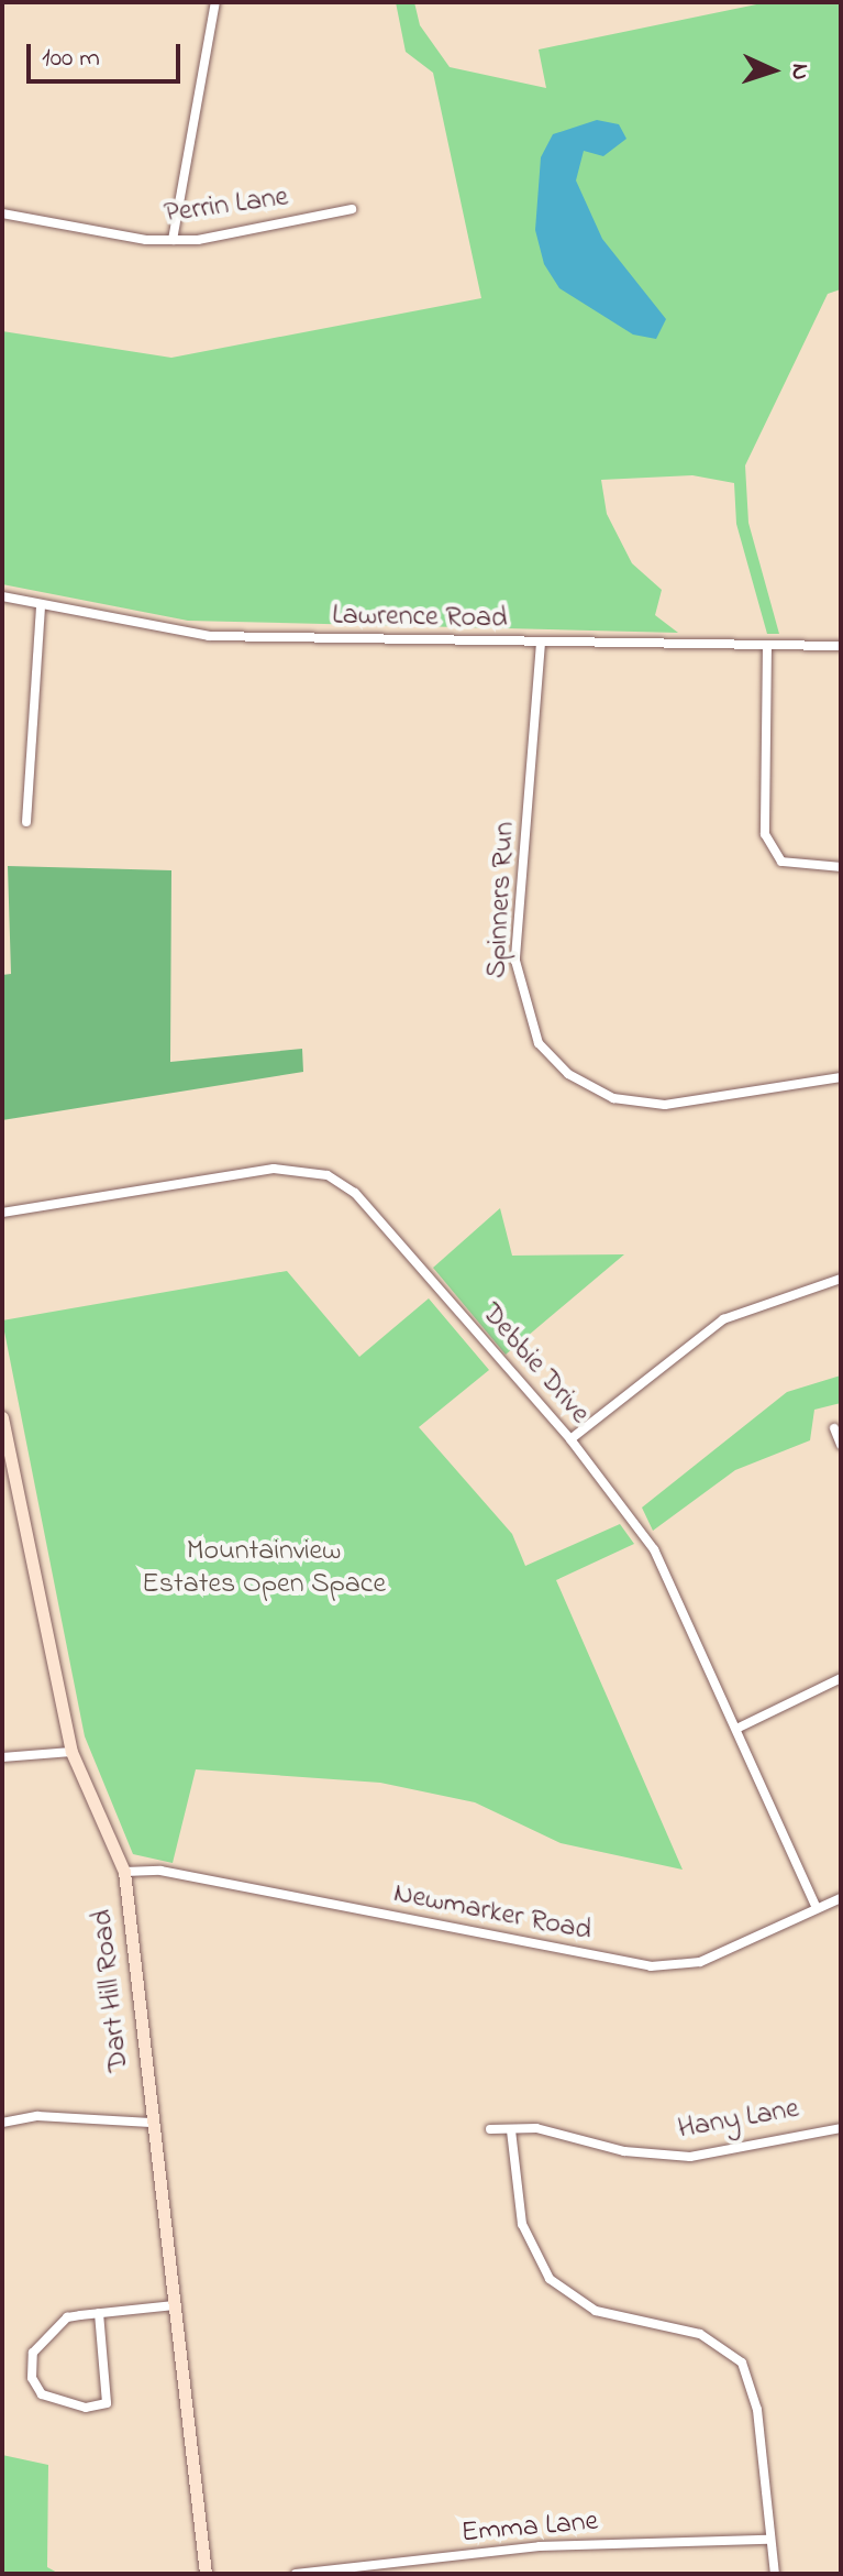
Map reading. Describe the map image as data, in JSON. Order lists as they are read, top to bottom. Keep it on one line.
{"streets":{"main road":["Dart Hill Road"],"street":["Perrin Lane","Lawrence Road","Spinners Run","Debbie Drive","Newmarker Road","Hany Lane","Emma Lane"]},"crossings":[["Lawrence Road","Spinners Run"],["Debbie Drive","Newmarker Road"],["Newmarker Road","Dart Hill Road"]],"parks":["Mountainview Estates Open Space"],"scale_bar":"100 m","north":"right"}
